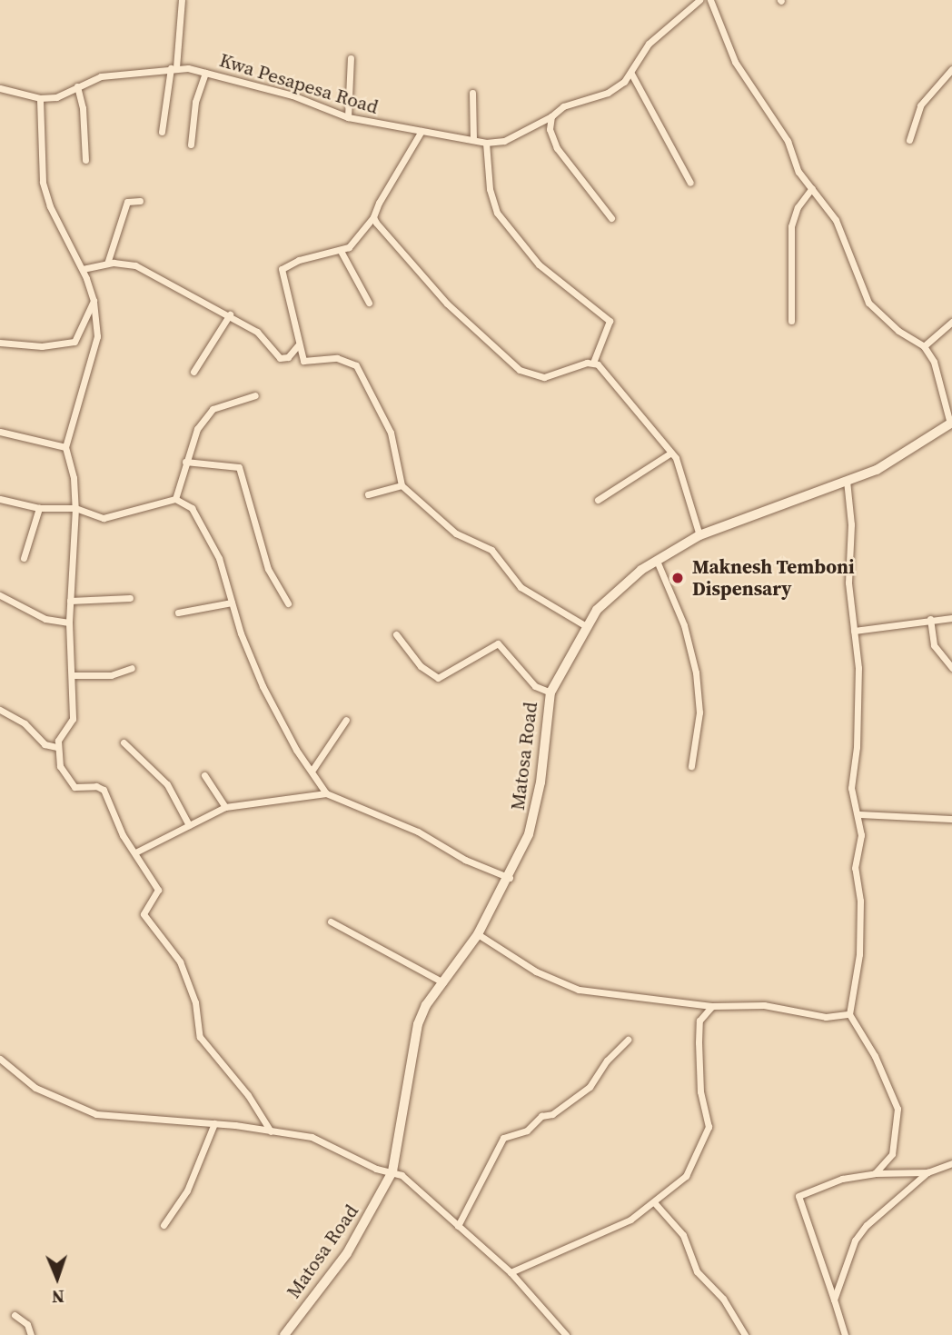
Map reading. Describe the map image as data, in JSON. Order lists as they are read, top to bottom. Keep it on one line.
{"streets":{"street":["Kwa Pesapesa Road","Matosa Road"]},"places":["Maknesh Temboni Dispensary"],"north":"bottom"}
